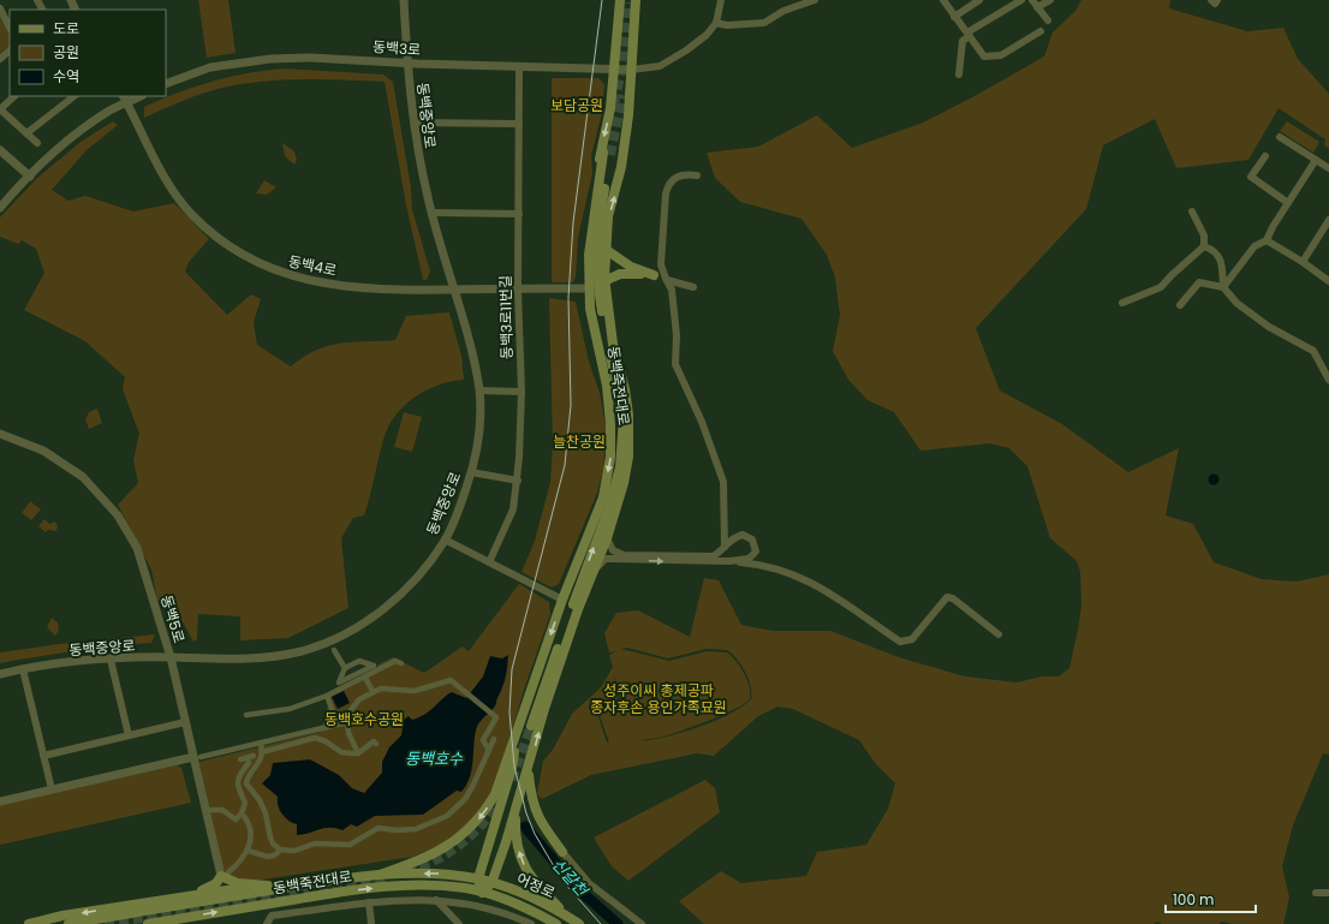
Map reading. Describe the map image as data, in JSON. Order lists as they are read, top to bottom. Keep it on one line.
{"streets":{"main road":["동백죽전대로","어정로"],"street":["동백3로","동백중앙로","동백4로","동백3로11번길","동백5로"]},"crossings":[["동백3로","동백중앙로"],["동백3로","동백3로11번길"],["동백중앙로","동백4로"],["동백중앙로","동백5로"],["동백4로","동백3로11번길"],["동백죽전대로","어정로"]],"water":["동백호수","신갈천"],"parks":["보담공원","늘찬공원","성주이씨 총제공파 종자후손 용인가족묘원","동백호수공원"],"legend":["도로","공원","수역"],"scale_bar":"100 m"}
